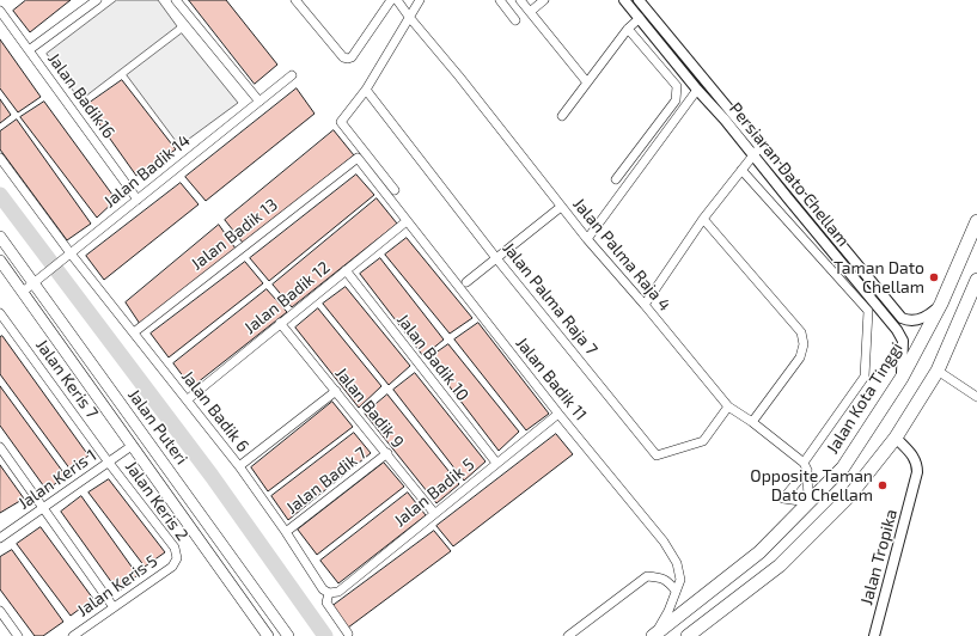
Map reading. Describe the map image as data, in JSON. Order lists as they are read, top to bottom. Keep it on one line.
{"streets":{"highway":["Jalan Kota Tinggi"],"main road":["Jalan Puteri"],"street":["Jalan Badik16","Jalan Badik 14","Persiaran Dato Chellam","Jalan Badik 13","Jalan Palma Raja 4","Jalan Badik 12","Jalan Palma Raja 7","Jalan Badik 10","Jalan Keris 7","Jalan Badik 11","Jalan Badik 9","Jalan Badik 6","Jalan Keris 1","Jalan Badik 7","Jalan Badik 5","Jalan Keris 2","Jalan Tropika","Jalan Keris 5"]},"crossings":[["Jalan Badik16","Jalan Badik 14"],["Jalan Badik 14","Jalan Badik 6"],["Jalan Badik 14","Jalan Puteri"],["Persiaran Dato Chellam","Jalan Kota Tinggi"],["Jalan Badik 13","Jalan Badik 11"],["Jalan Badik 13","Jalan Badik 6"],["Jalan Palma Raja 4","Jalan Palma Raja 7"],["Jalan Badik 12","Jalan Badik 10"],["Jalan Badik 12","Jalan Badik 11"],["Jalan Badik 12","Jalan Badik 9"],["Jalan Badik 12","Jalan Badik 6"],["Jalan Badik 10","Jalan Badik 5"],["Jalan Keris 7","Jalan Keris 1"],["Jalan Keris 7","Jalan Keris 2"],["Jalan Badik 11","Jalan Kota Tinggi"],["Jalan Badik 11","Jalan Badik 5"],["Jalan Badik 9","Jalan Badik 7"],["Jalan Badik 9","Jalan Badik 5"],["Jalan Badik 6","Jalan Badik 7"],["Jalan Badik 6","Jalan Badik 5"],["Jalan Puteri","Jalan Keris 1"],["Jalan Keris 1","Jalan Keris 2"],["Jalan Keris 2","Jalan Keris 5"]],"places":["Taman Dato Chellam","Opposite Taman Dato Chellam"]}
